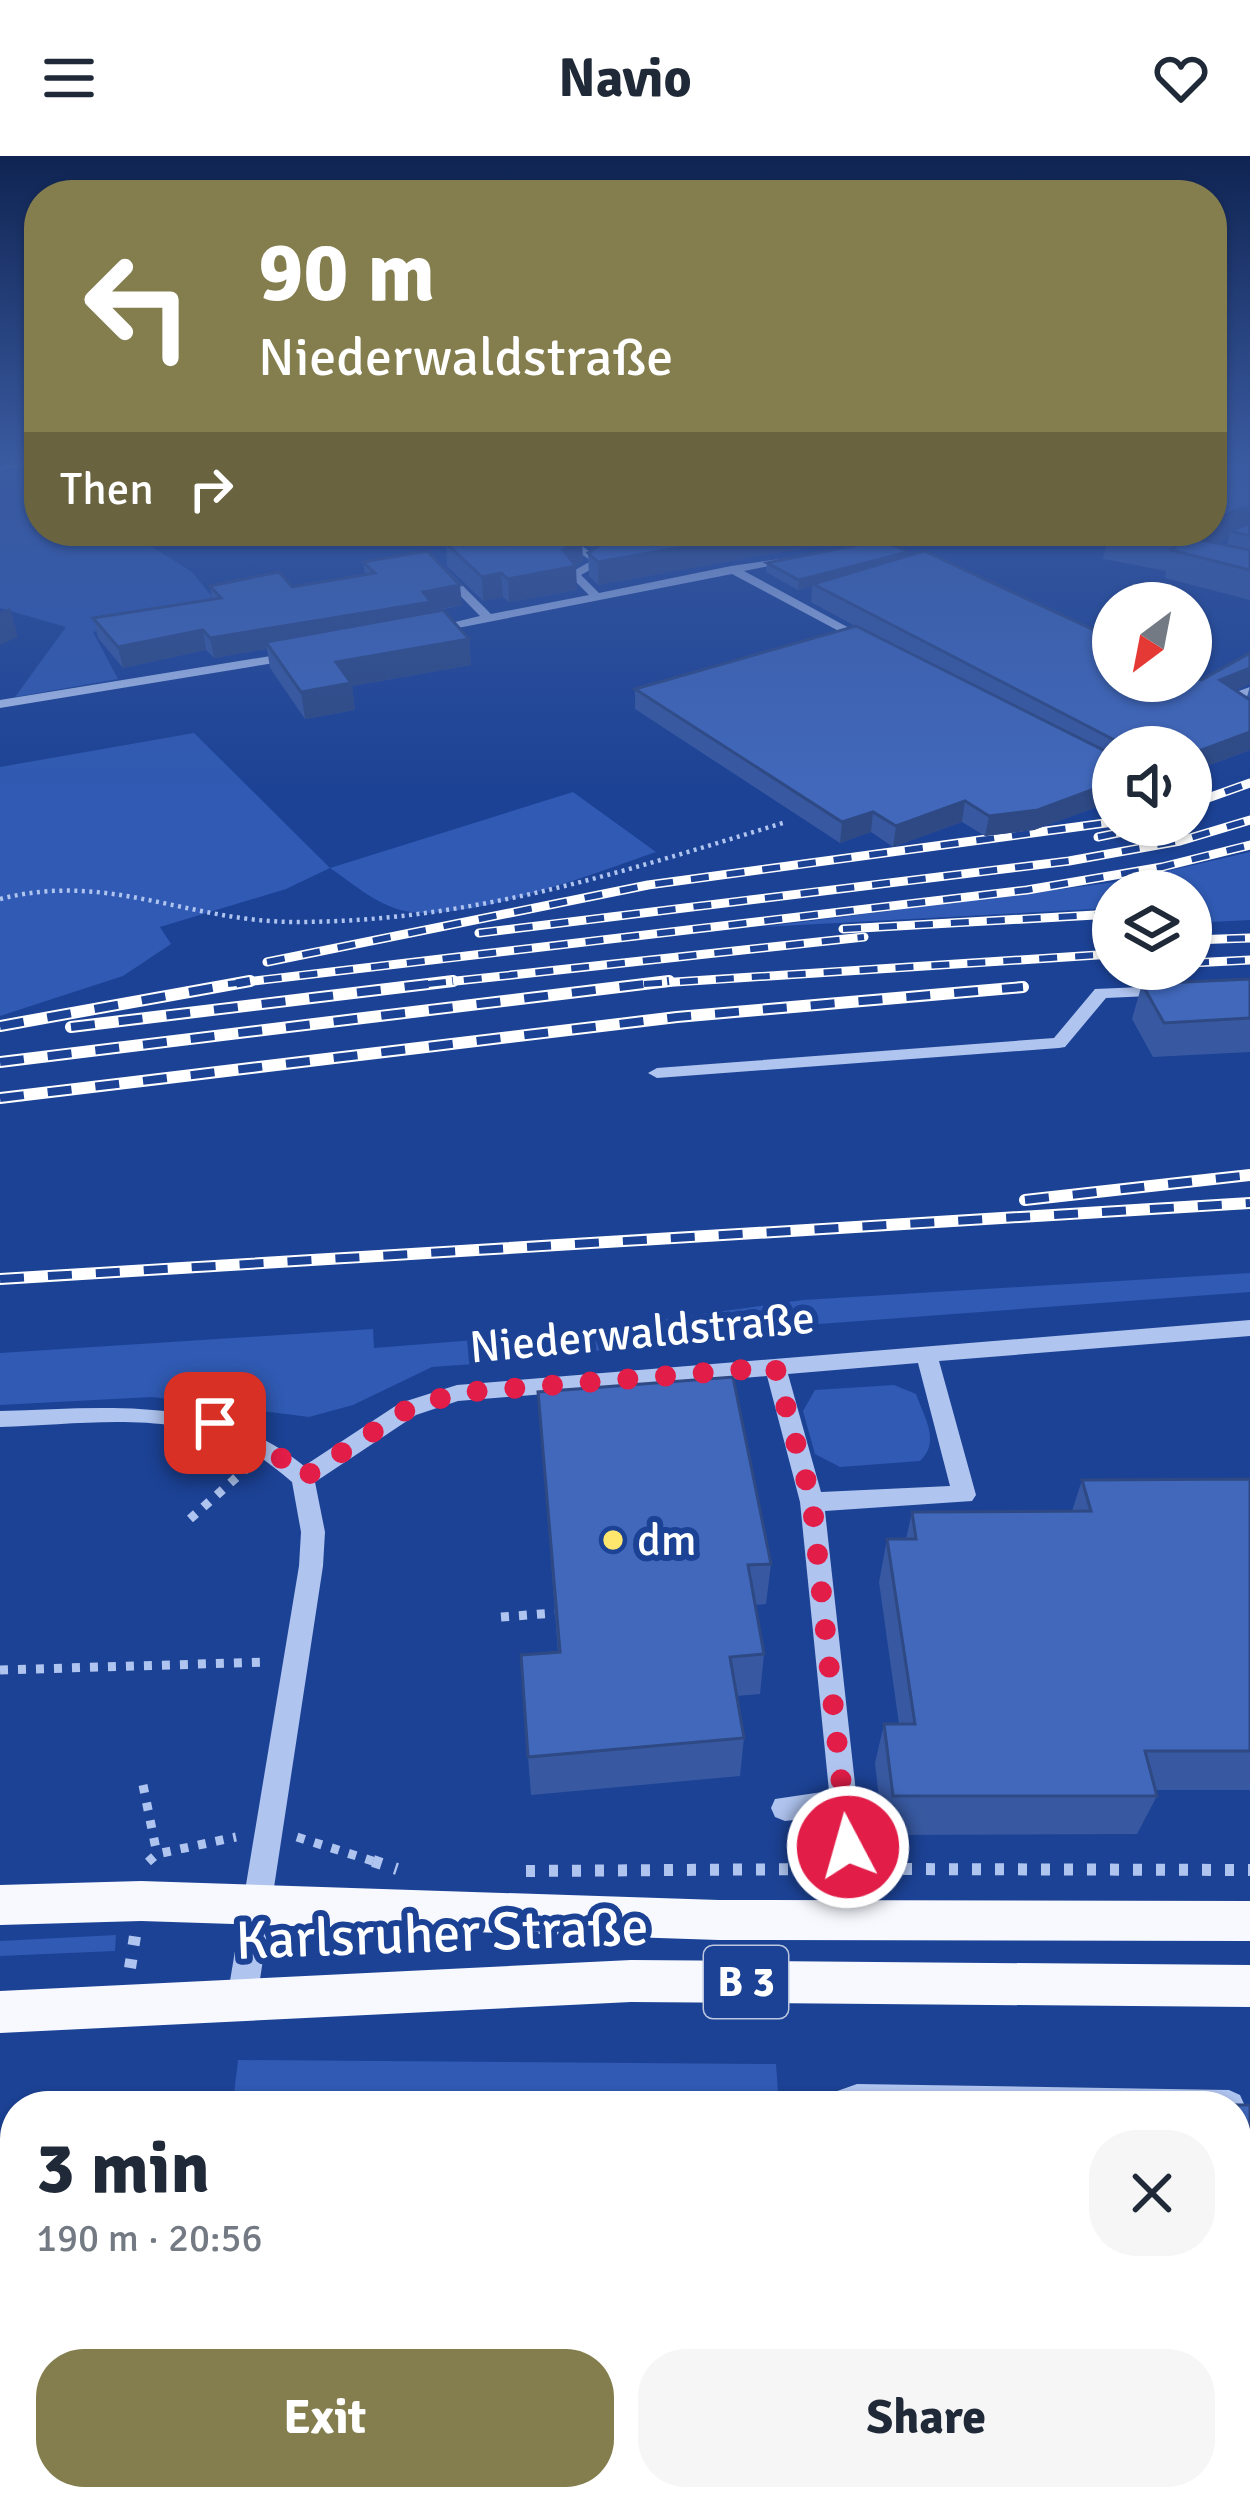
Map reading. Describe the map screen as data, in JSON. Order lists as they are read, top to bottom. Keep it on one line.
{"streets":{"main road":["Karlsruher Straße","B 3"],"street":["Niederwaldstraße"]},"places":["dm"],"north":"bottom left","page":{"header":"Navio","turn":["90 m","Niederwaldstraße"],"then":"Then","heading":["3 min","190 m · 20:56"],"buttons":["Exit","Share"]}}
